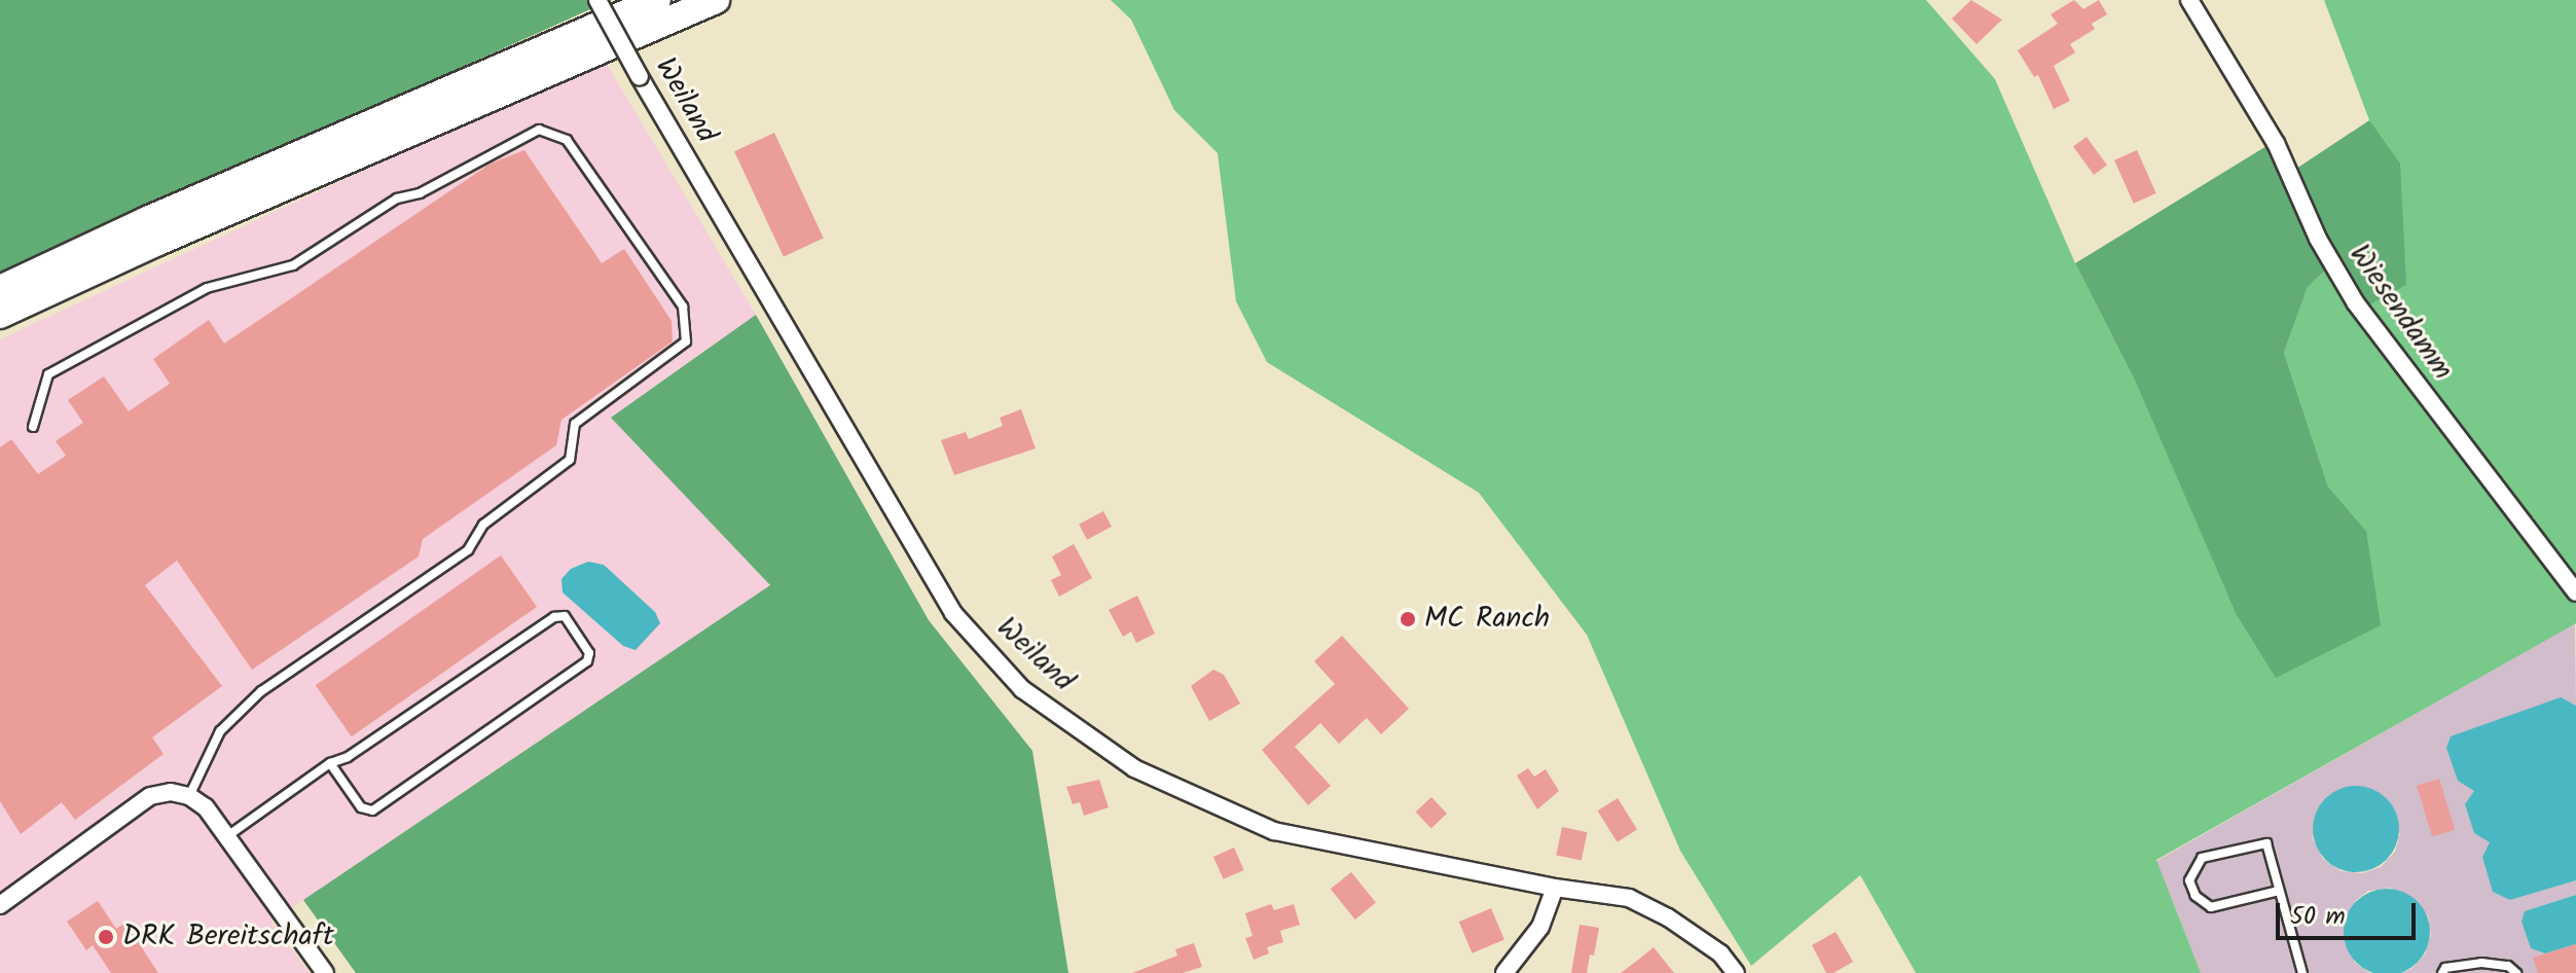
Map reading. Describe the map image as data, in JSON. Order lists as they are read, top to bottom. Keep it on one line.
{"streets":{"street":["Weiland","Wiesendamm"]},"places":["MC Ranch","DRK Bereitschaft"],"scale_bar":"50 m"}
